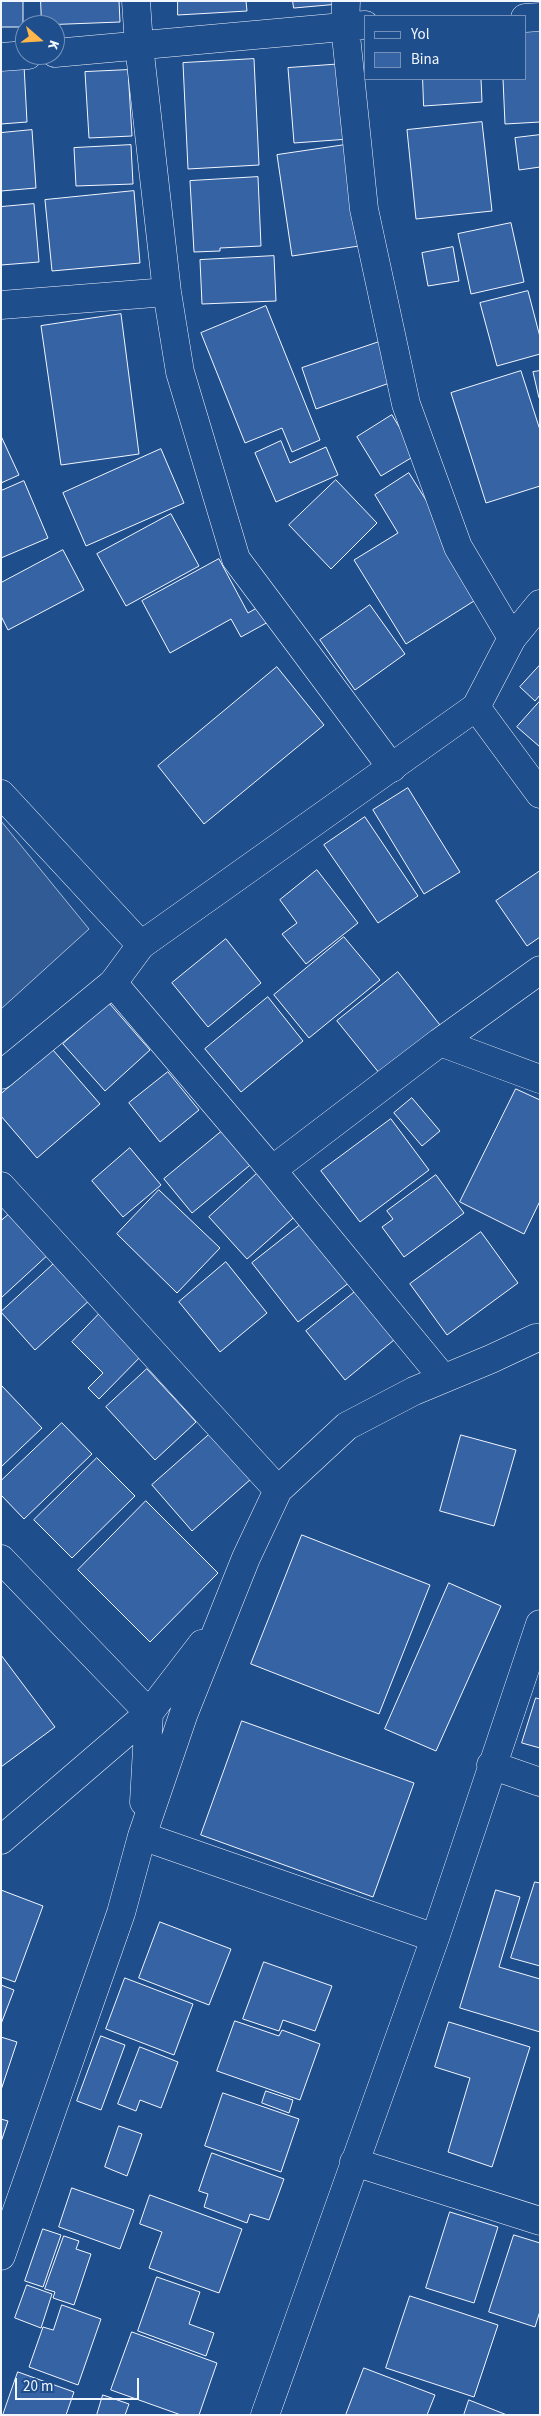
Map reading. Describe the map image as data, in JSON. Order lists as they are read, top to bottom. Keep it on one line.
{"legend":["Yol","Bina"],"scale_bar":"20 m","north":"right"}
